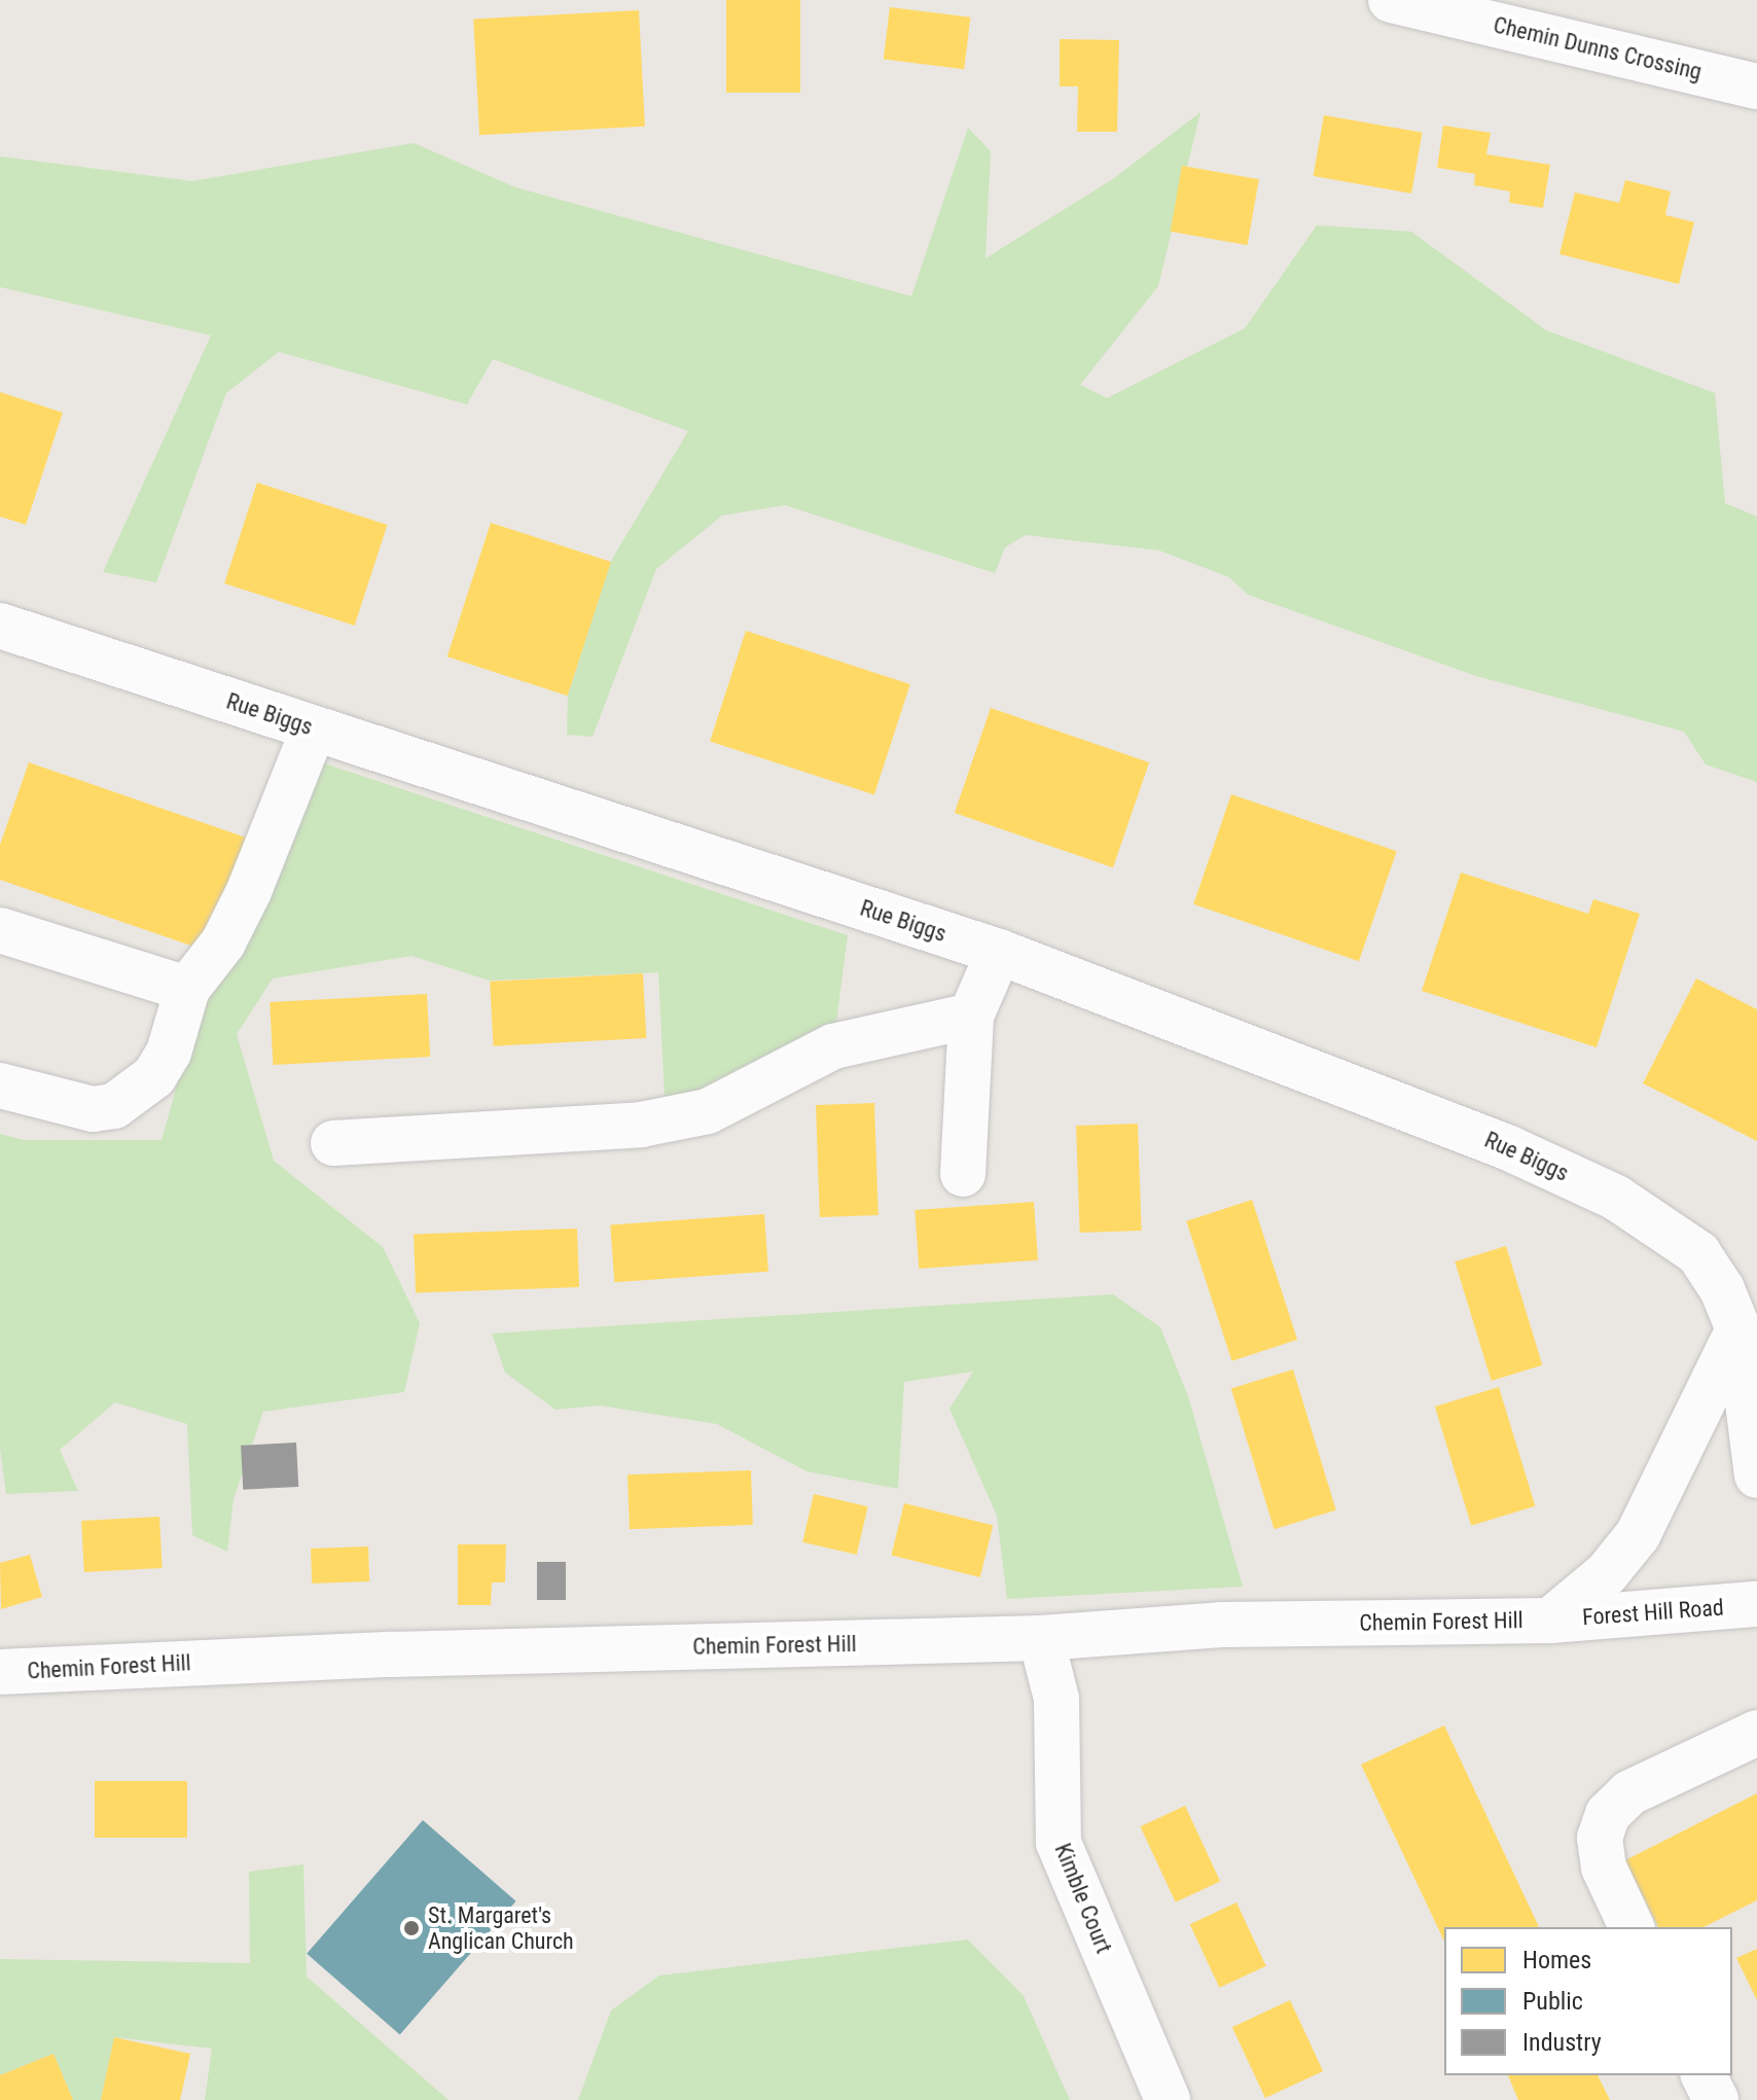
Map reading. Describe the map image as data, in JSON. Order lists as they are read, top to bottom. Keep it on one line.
{"streets":{"street":["Chemin Dunns Crossing","Rue Biggs","Forest Hill Road","Chemin Forest Hill","Kimble Court"]},"crossings":[["Forest Hill Road","Chemin Forest Hill"],["Chemin Forest Hill","Kimble Court"]],"places":["St. Margaret's Anglican Church"],"legend":["Homes","Public","Industry"]}
